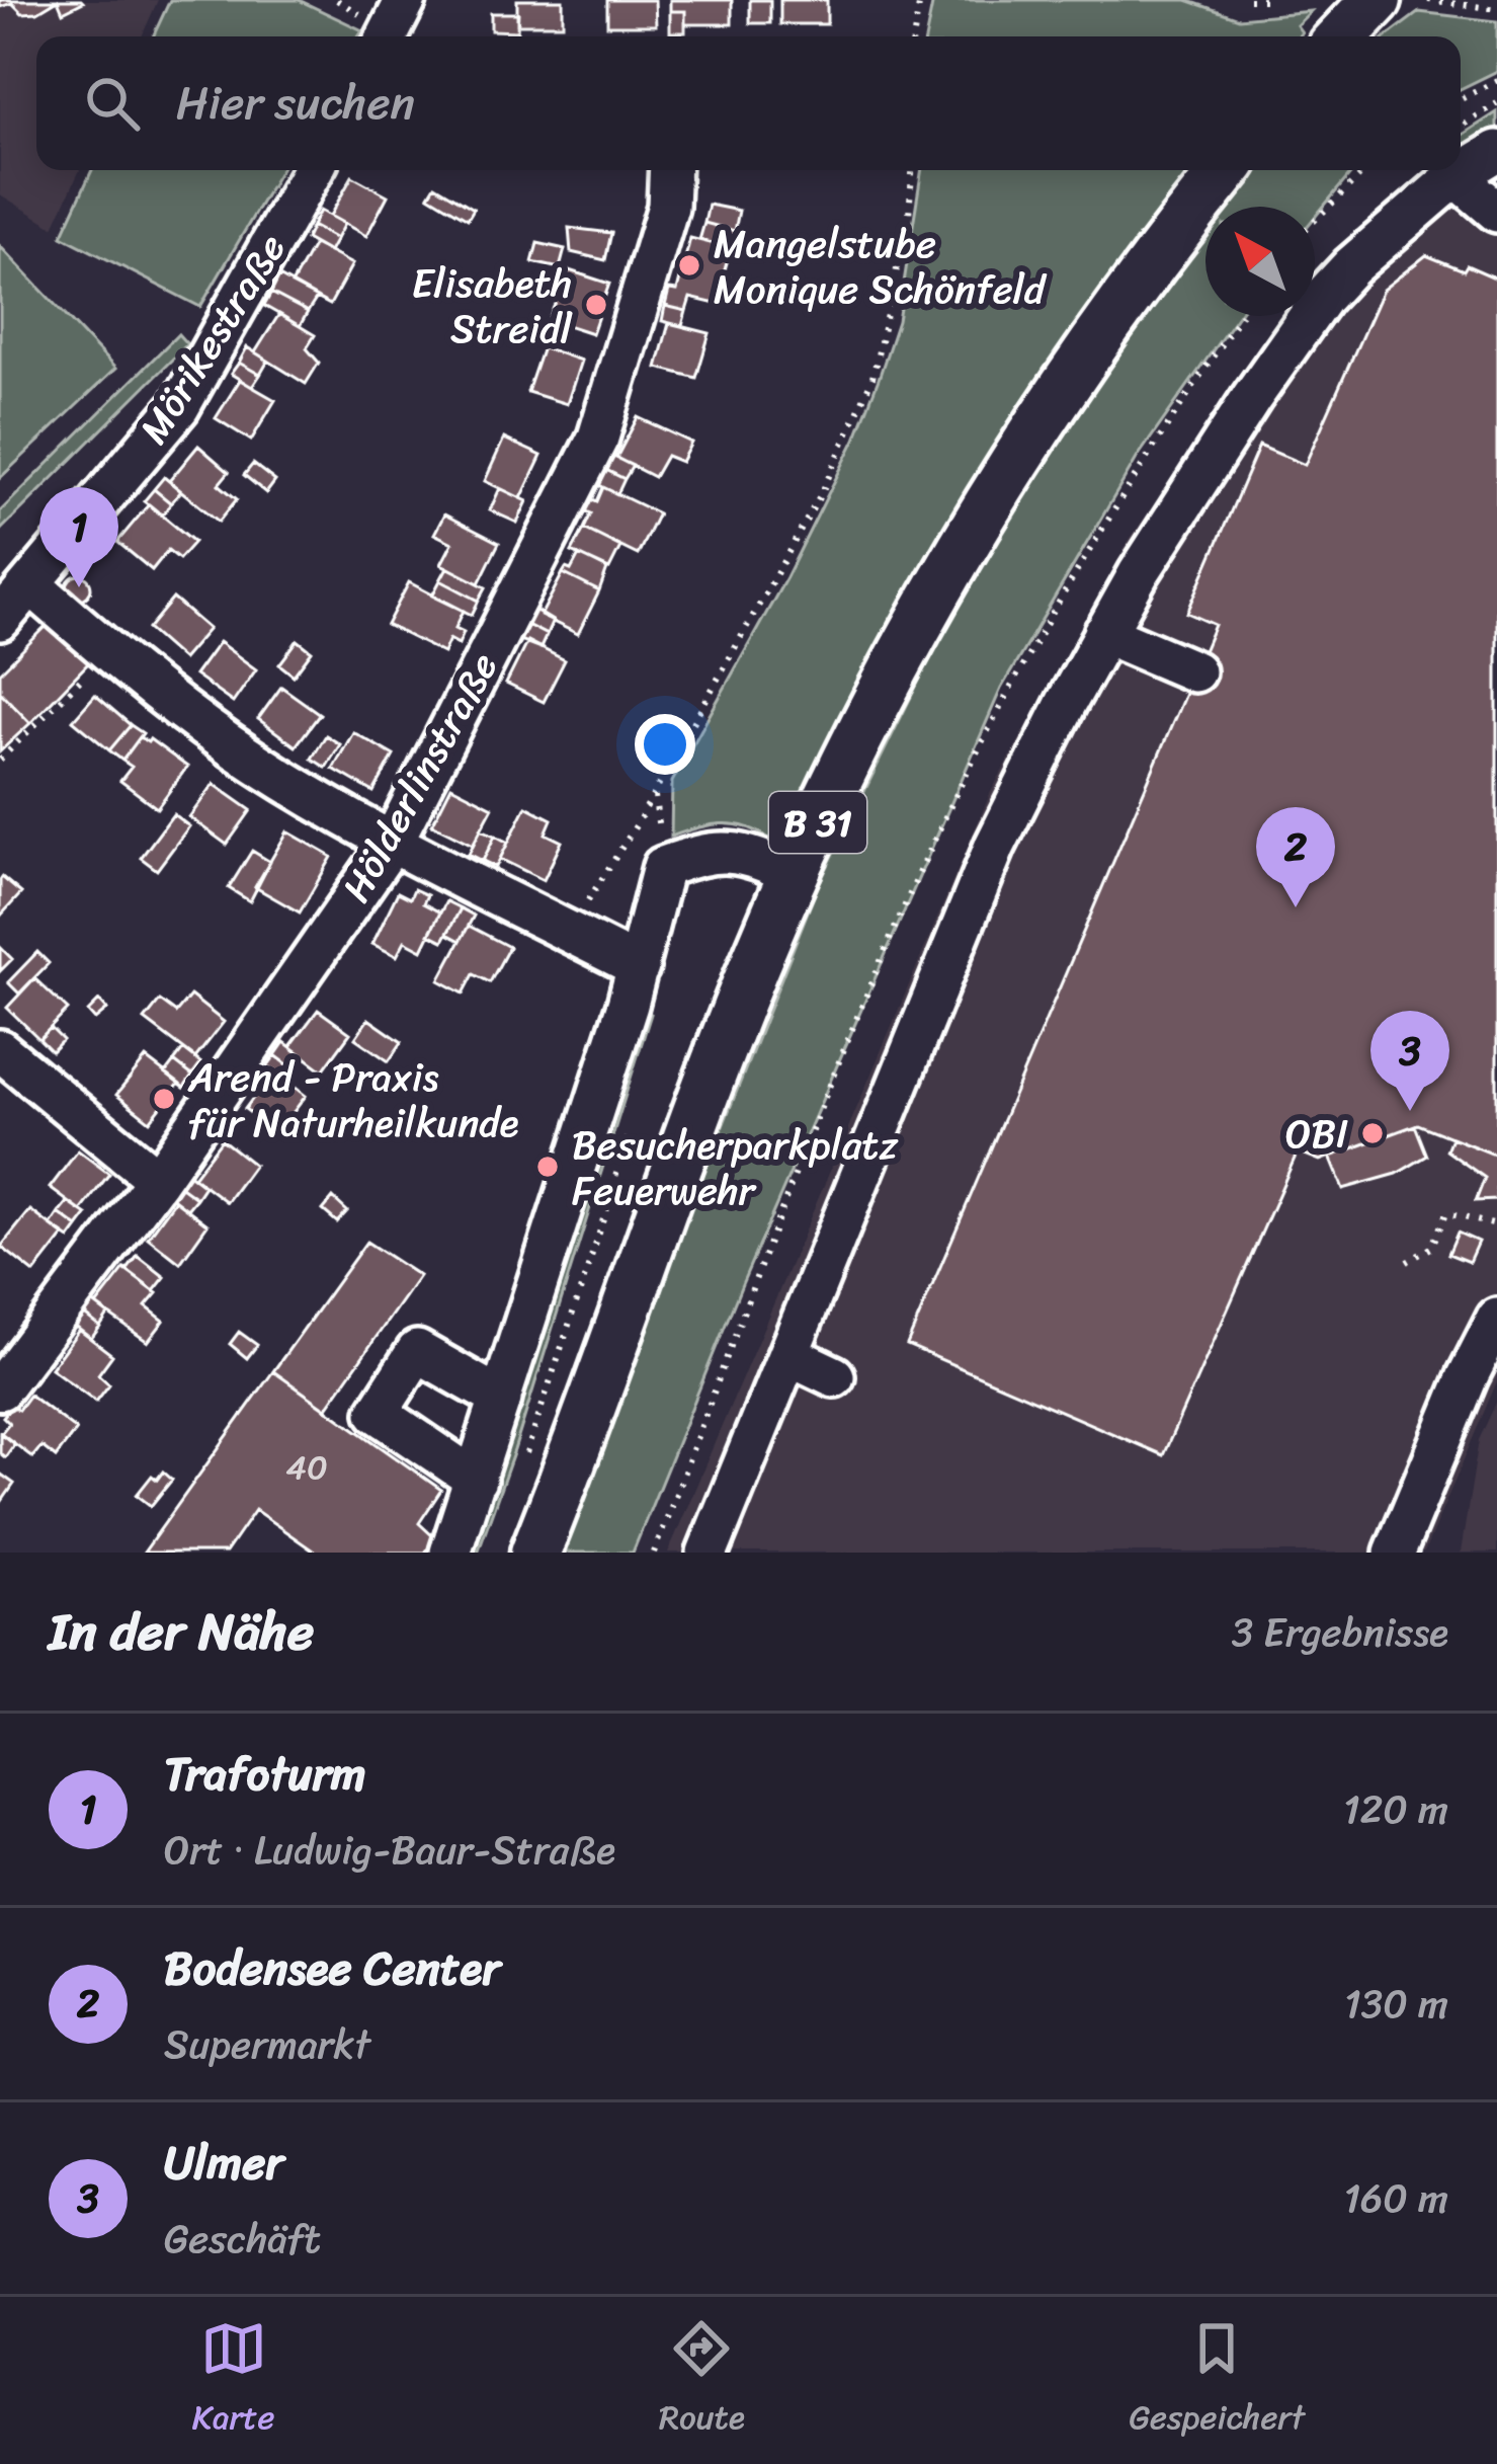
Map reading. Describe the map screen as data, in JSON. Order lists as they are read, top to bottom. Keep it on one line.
{"streets":{"main road":["B 31"],"street":["Mörikestraße","Hölderlinstraße"]},"places":["Mangelstube Monique Schönfeld","Elisabeth Streidl","Arend - Praxis für Naturheilkunde","OBI","Besucherparkplatz Feuerwehr"],"house_numbers":["40"],"north":"top left","page":{"search":"Hier suchen","pins":["1","2","3"],"heading":["In der Nähe","3 Ergebnisse"],"list":[{"mark":"1","name":"Trafoturm","note":"Ort · Ludwig-Baur-Straße","value":"120 m"},{"mark":"2","name":"Bodensee Center","note":"Supermarkt","value":"130 m"},{"mark":"3","name":"Ulmer","note":"Geschäft","value":"160 m"}],"nav":["Karte","Route","Gespeichert"]}}
